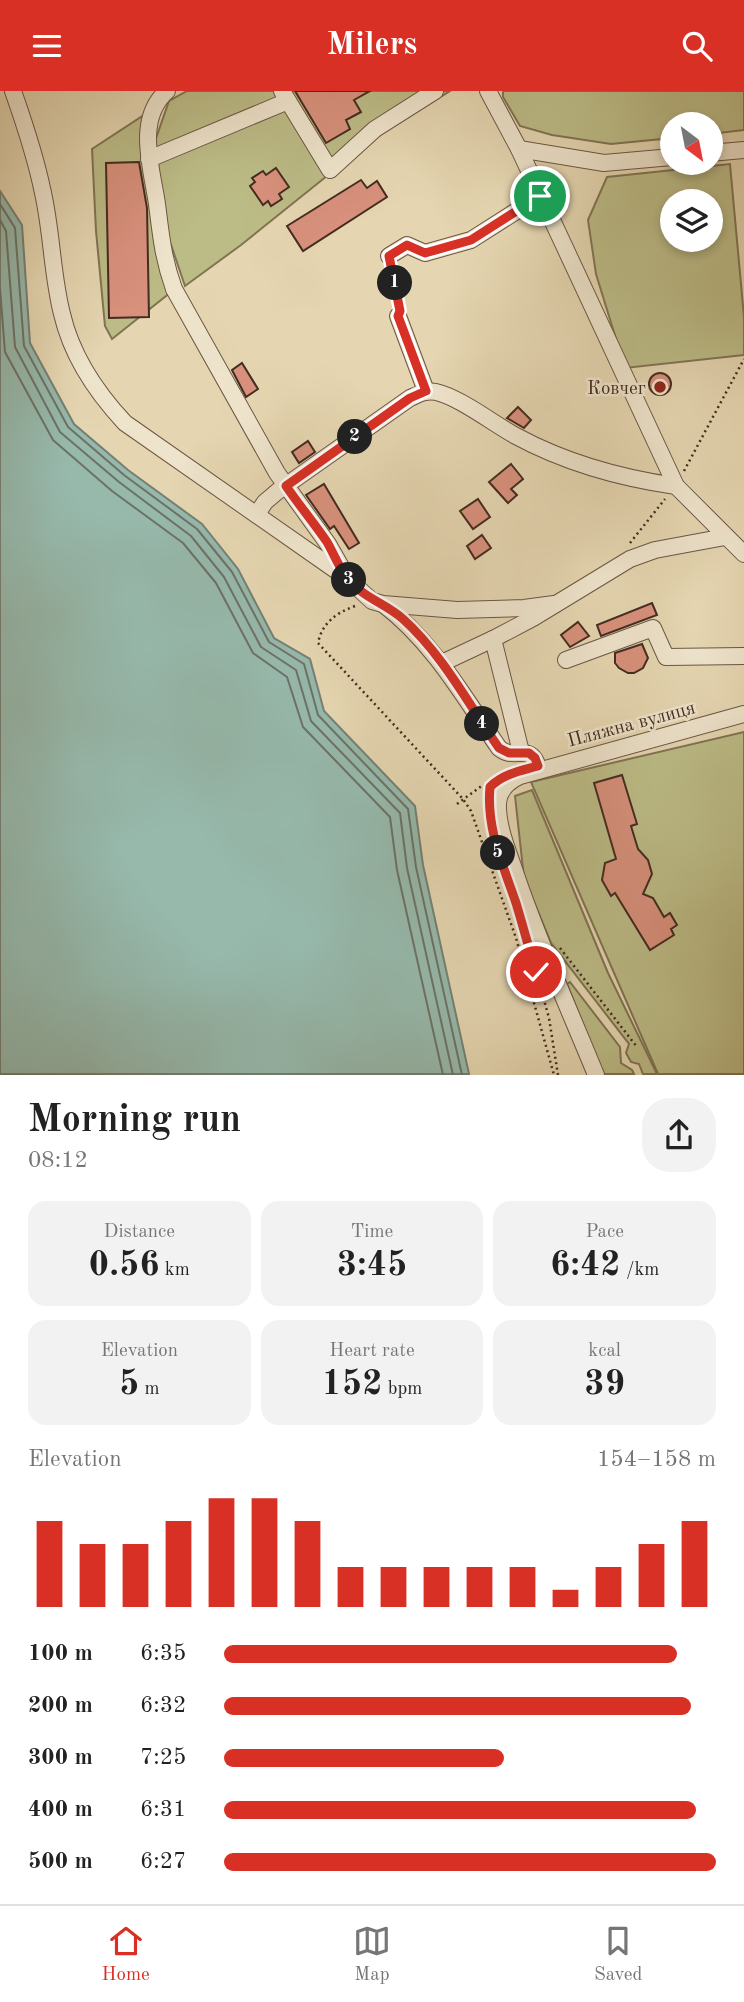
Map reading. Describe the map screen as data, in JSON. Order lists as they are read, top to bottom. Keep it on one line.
{"streets":{"street":["Пляжна вулиця"]},"places":["Ковчег"],"north":"bottom right","page":{"header":"Milers","pins":["1","2","3","4","5"],"heading":["Morning run","08:12"],"stats":[["Distance","0.56 km"],["Time","3:45"],["Pace","6:42 /km"],["Elevation","5 m"],["Heart rate","152 bpm"],["kcal","39"]],"chart":["Elevation","154–158 m"],"list":[{"name":"100 m","note":"6:35"},{"name":"200 m","note":"6:32"},{"name":"300 m","note":"7:25"},{"name":"400 m","note":"6:31"},{"name":"500 m","note":"6:27"}],"tabs":["Home","Map","Saved"]}}
